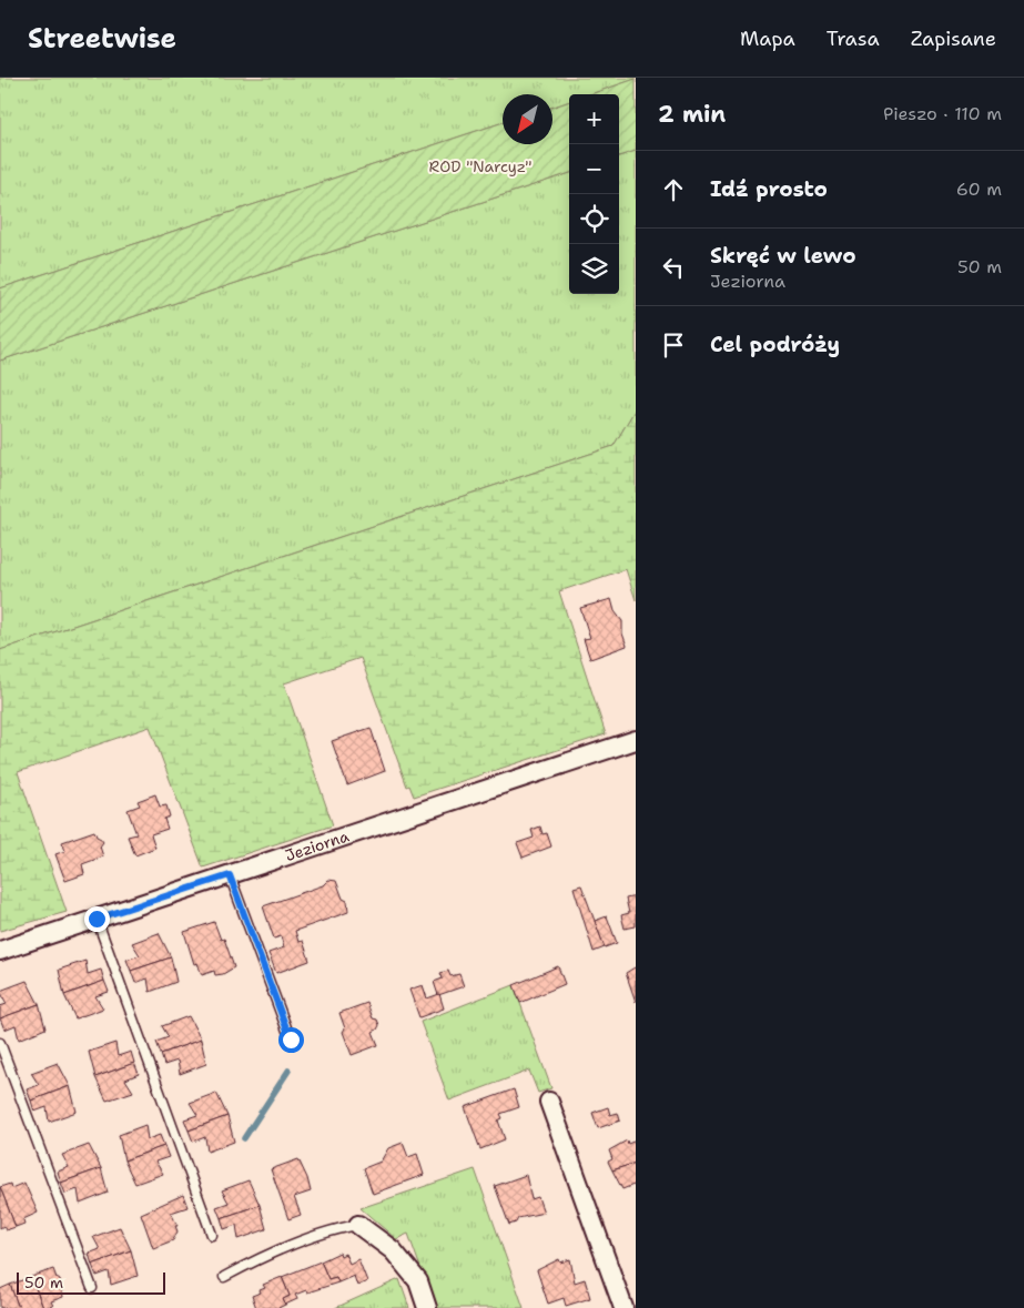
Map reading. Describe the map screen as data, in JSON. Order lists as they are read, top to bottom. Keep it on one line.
{"streets":{"street":["Jeziorna"]},"parks":["ROD \"Narcyz\""],"scale_bar":"50 m","north":"bottom left","page":{"header":"Streetwise","nav":["Mapa","Trasa","Zapisane"],"heading":["2 min","Pieszo · 110 m"],"map_buttons":["+","−"],"list":[["Idź prosto","60 m"],["Skręć w lewo","Jeziorna","50 m"],"Cel podróży"],"scale":"50 m"}}
